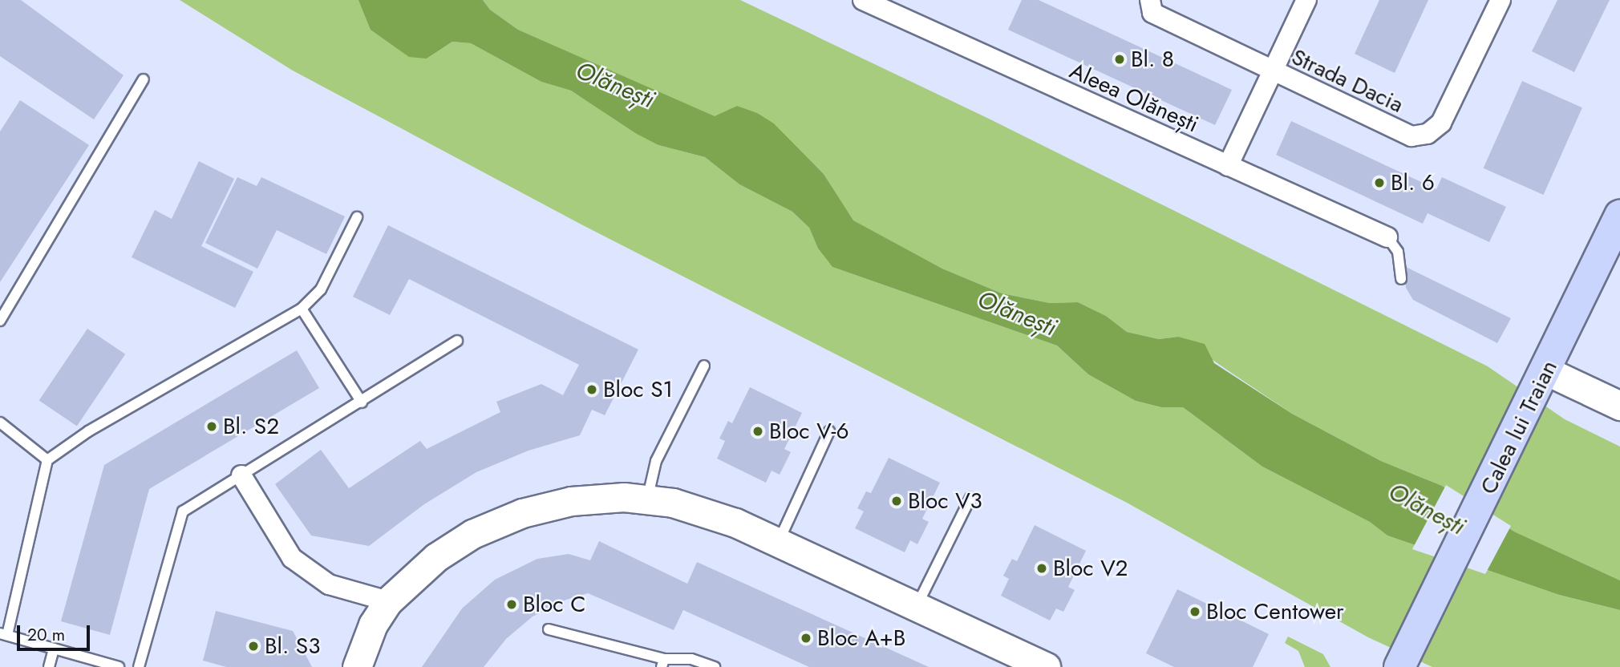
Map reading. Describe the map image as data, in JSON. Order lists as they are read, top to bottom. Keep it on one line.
{"streets":{"main road":["Calea lui Traian"],"street":["Strada Dacia","Aleea Olănești"]},"water":["Olănești"],"places":["Bl. 8","Bl. 6","Bloc S1","Bl. S2","Bloc V-6","Bloc V3","Bloc V2","Bloc C","Bloc Centower","Bloc A+B","Bl. S3"],"scale_bar":"20 m"}
